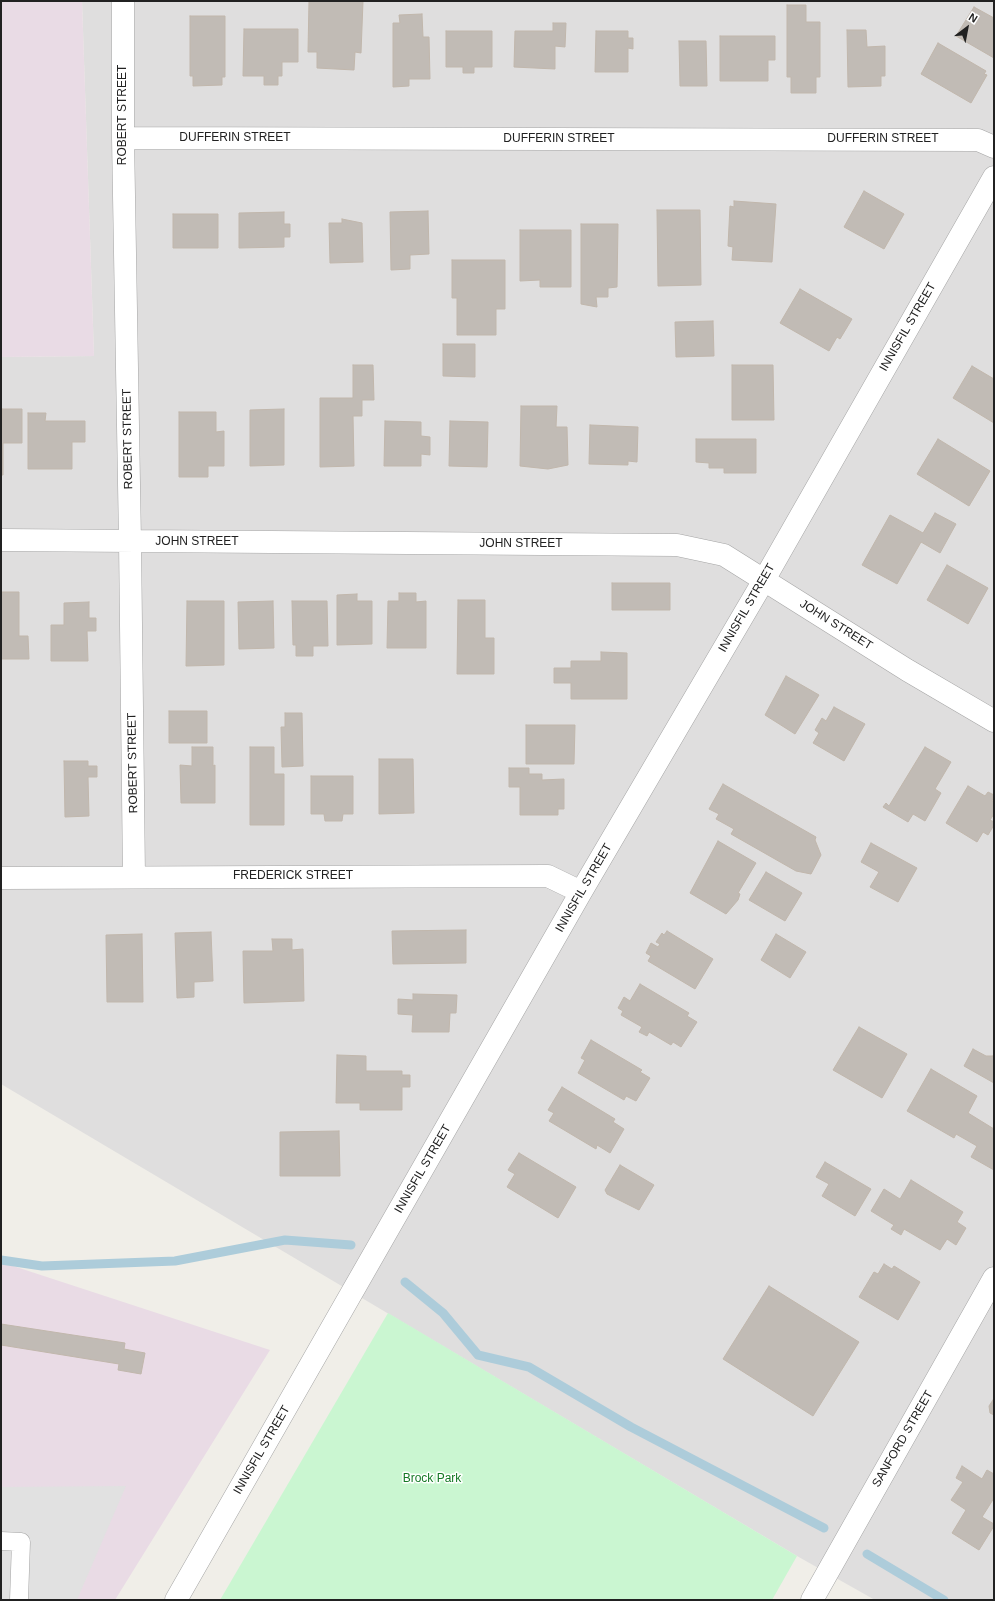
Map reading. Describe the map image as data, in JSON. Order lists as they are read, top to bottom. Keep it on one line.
{"streets":{"street":["ROBERT STREET","DUFFERIN STREET","INNISFIL STREET","JOHN STREET","FREDERICK STREET","SANFORD STREET"]},"crossings":[["ROBERT STREET","DUFFERIN STREET"],["ROBERT STREET","JOHN STREET"],["ROBERT STREET","FREDERICK STREET"],["INNISFIL STREET","JOHN STREET"],["INNISFIL STREET","FREDERICK STREET"]],"parks":["Brock Park"],"north":"top right"}
